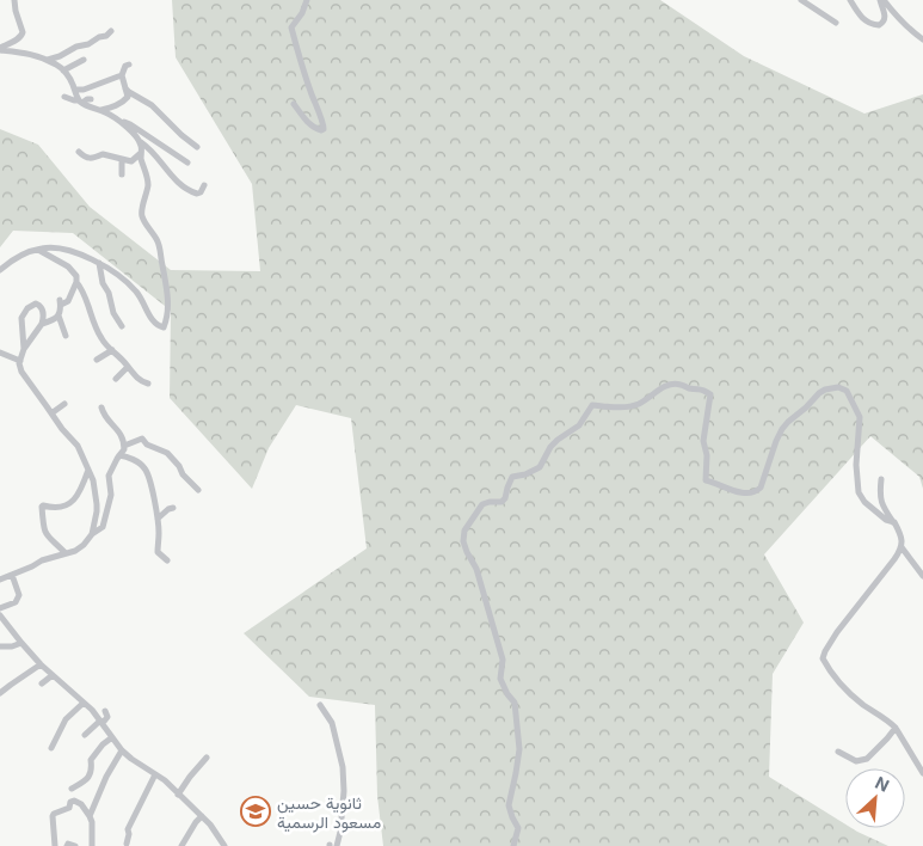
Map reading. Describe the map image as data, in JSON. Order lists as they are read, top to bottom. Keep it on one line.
{"places":{"school or university":["ثانوية حسين مسعود الرسمية"]},"north":"top right"}
